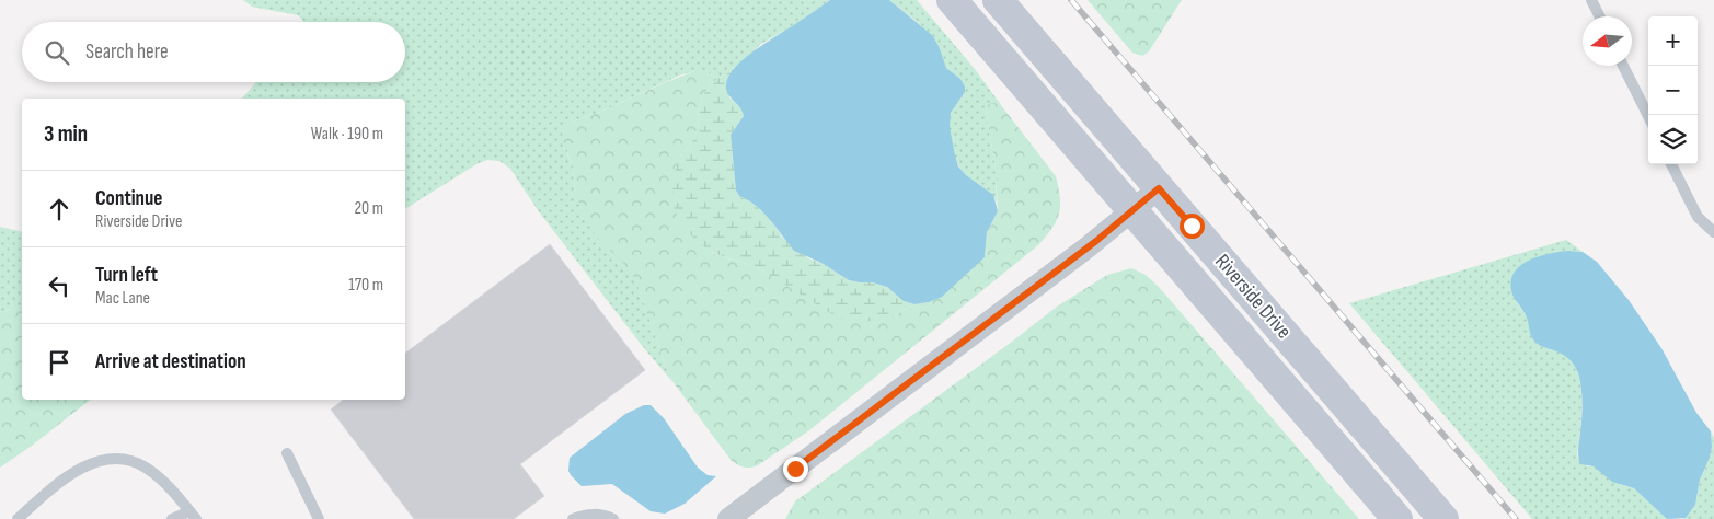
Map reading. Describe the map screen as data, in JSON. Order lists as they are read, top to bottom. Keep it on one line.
{"streets":{"main road":["Riverside Drive"]},"north":"left","page":{"map_buttons":["+","−"],"search":"Search here","heading":["3 min","Walk · 190 m"],"list":[["Continue","Riverside Drive","20 m"],["Turn left","Mac Lane","170 m"],"Arrive at destination"]}}
